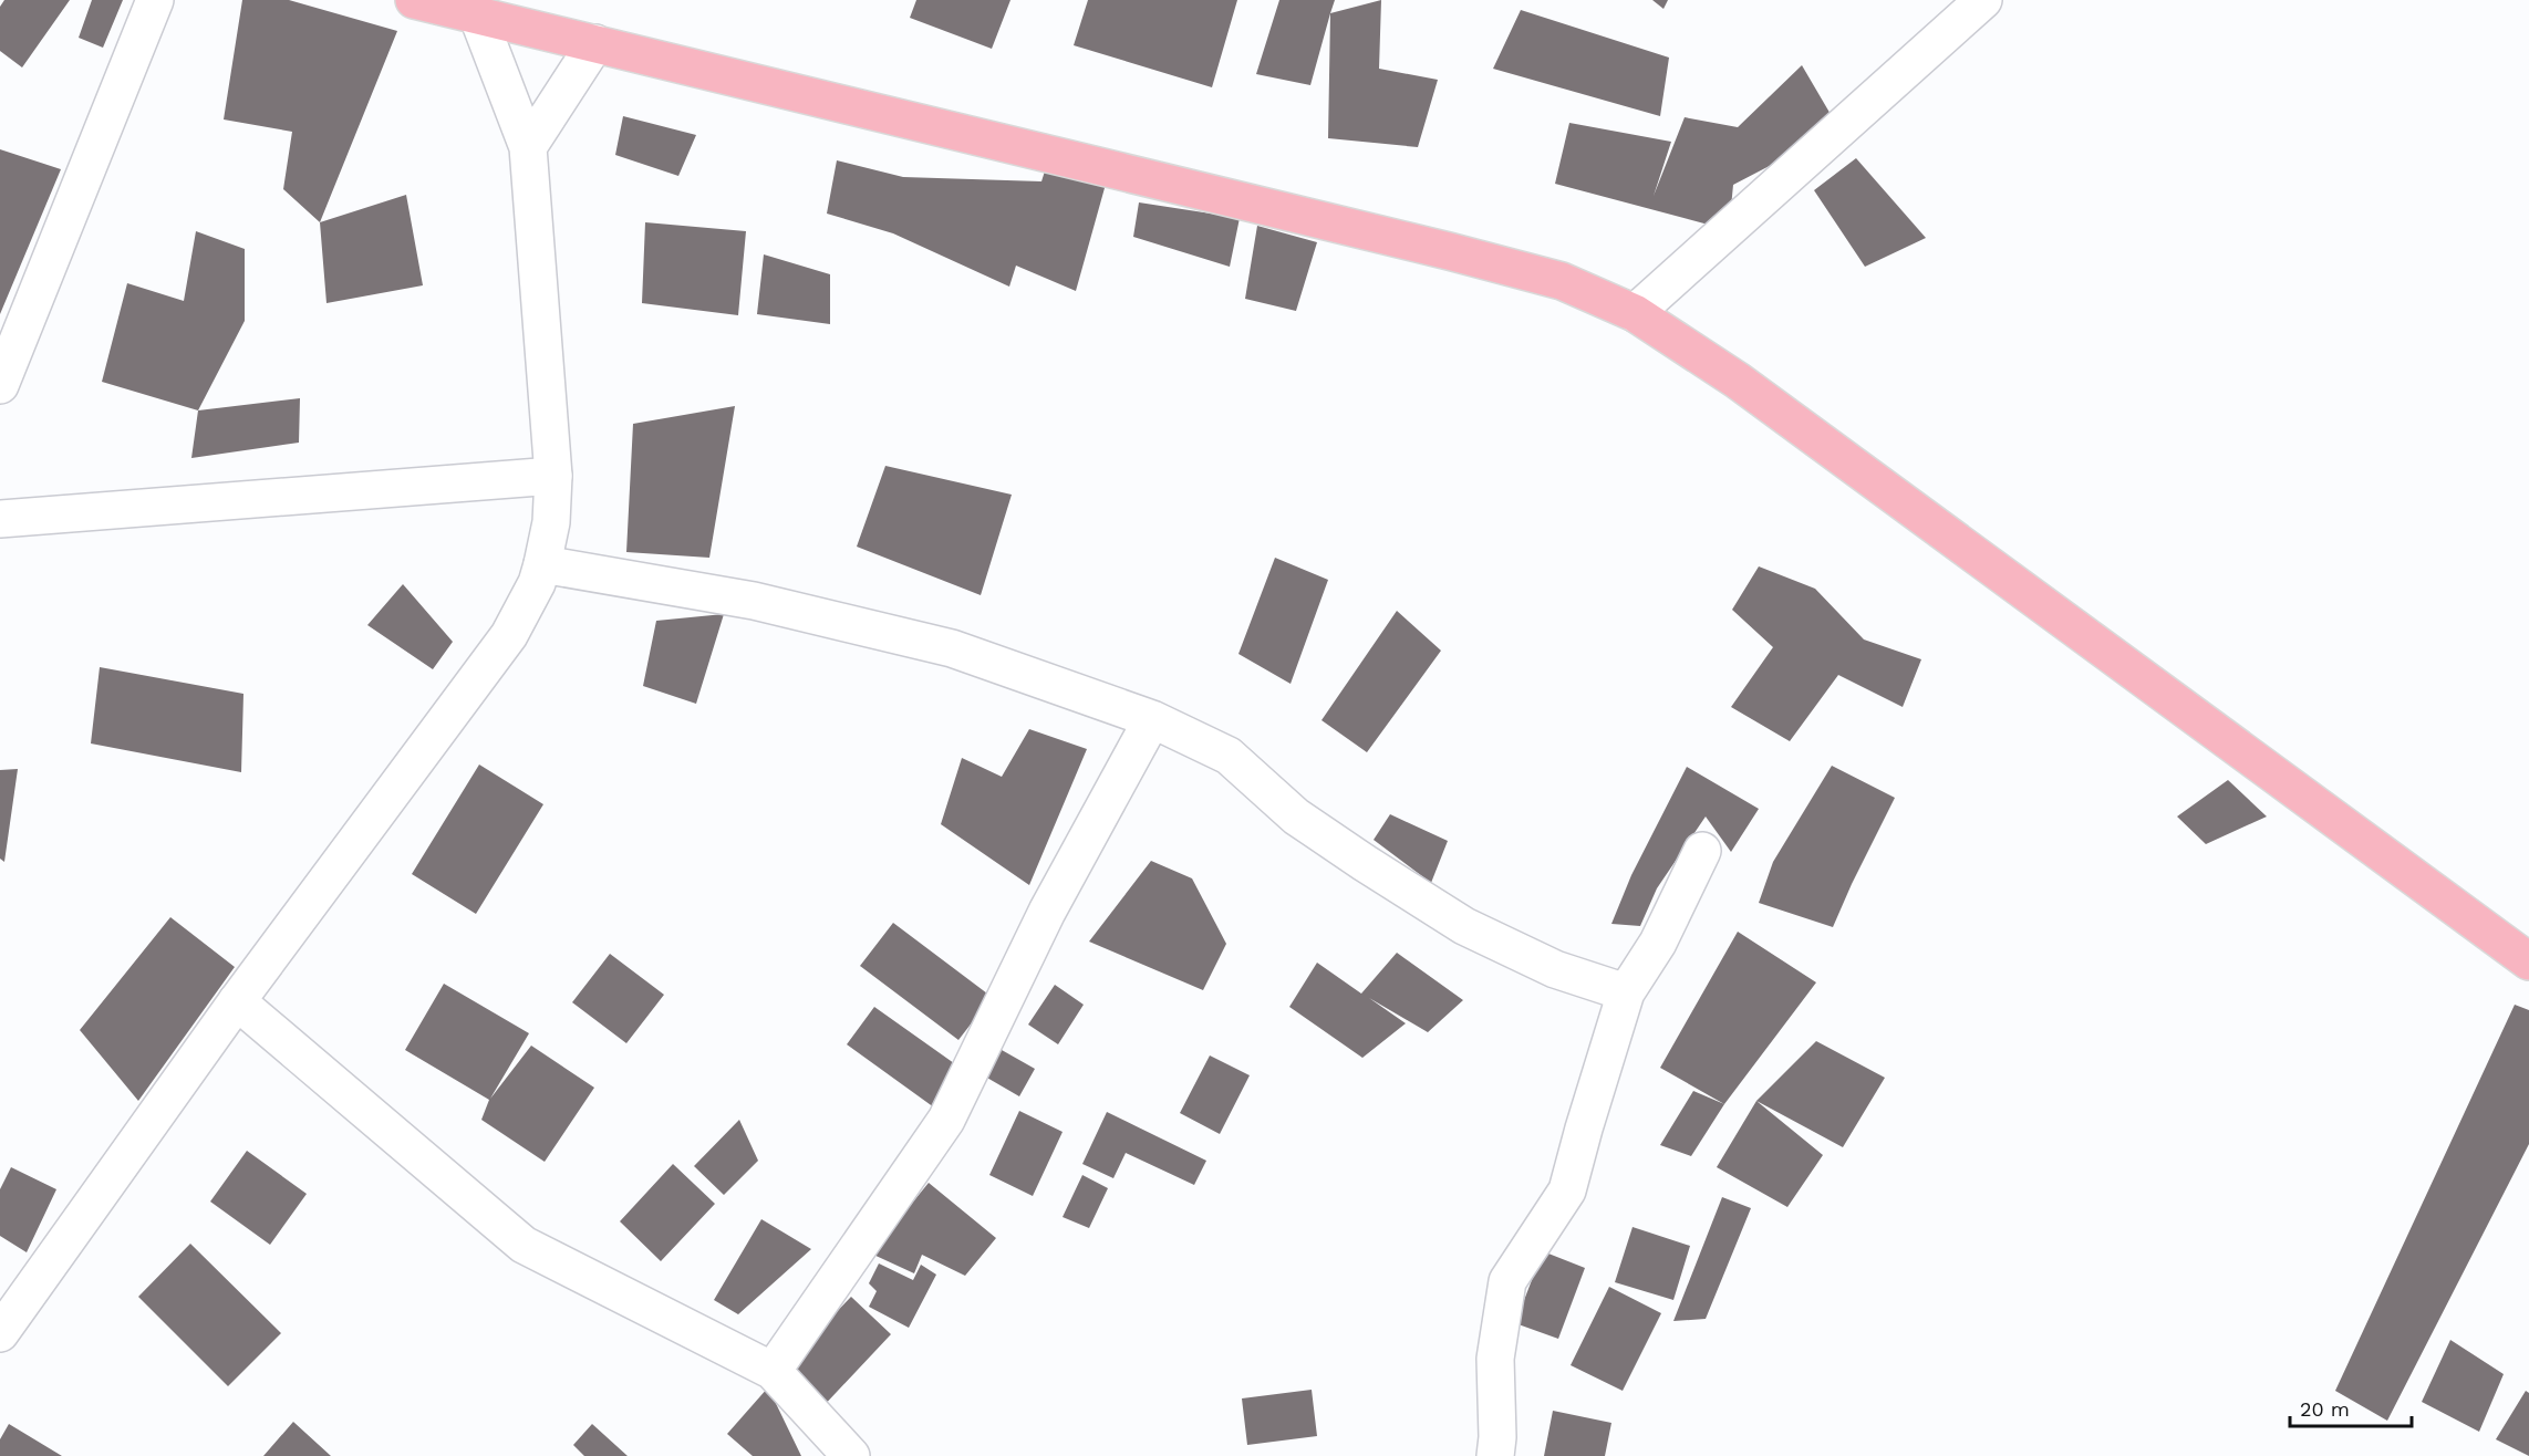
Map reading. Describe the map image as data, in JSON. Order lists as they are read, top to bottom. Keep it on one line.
{"scale_bar":"20 m"}
